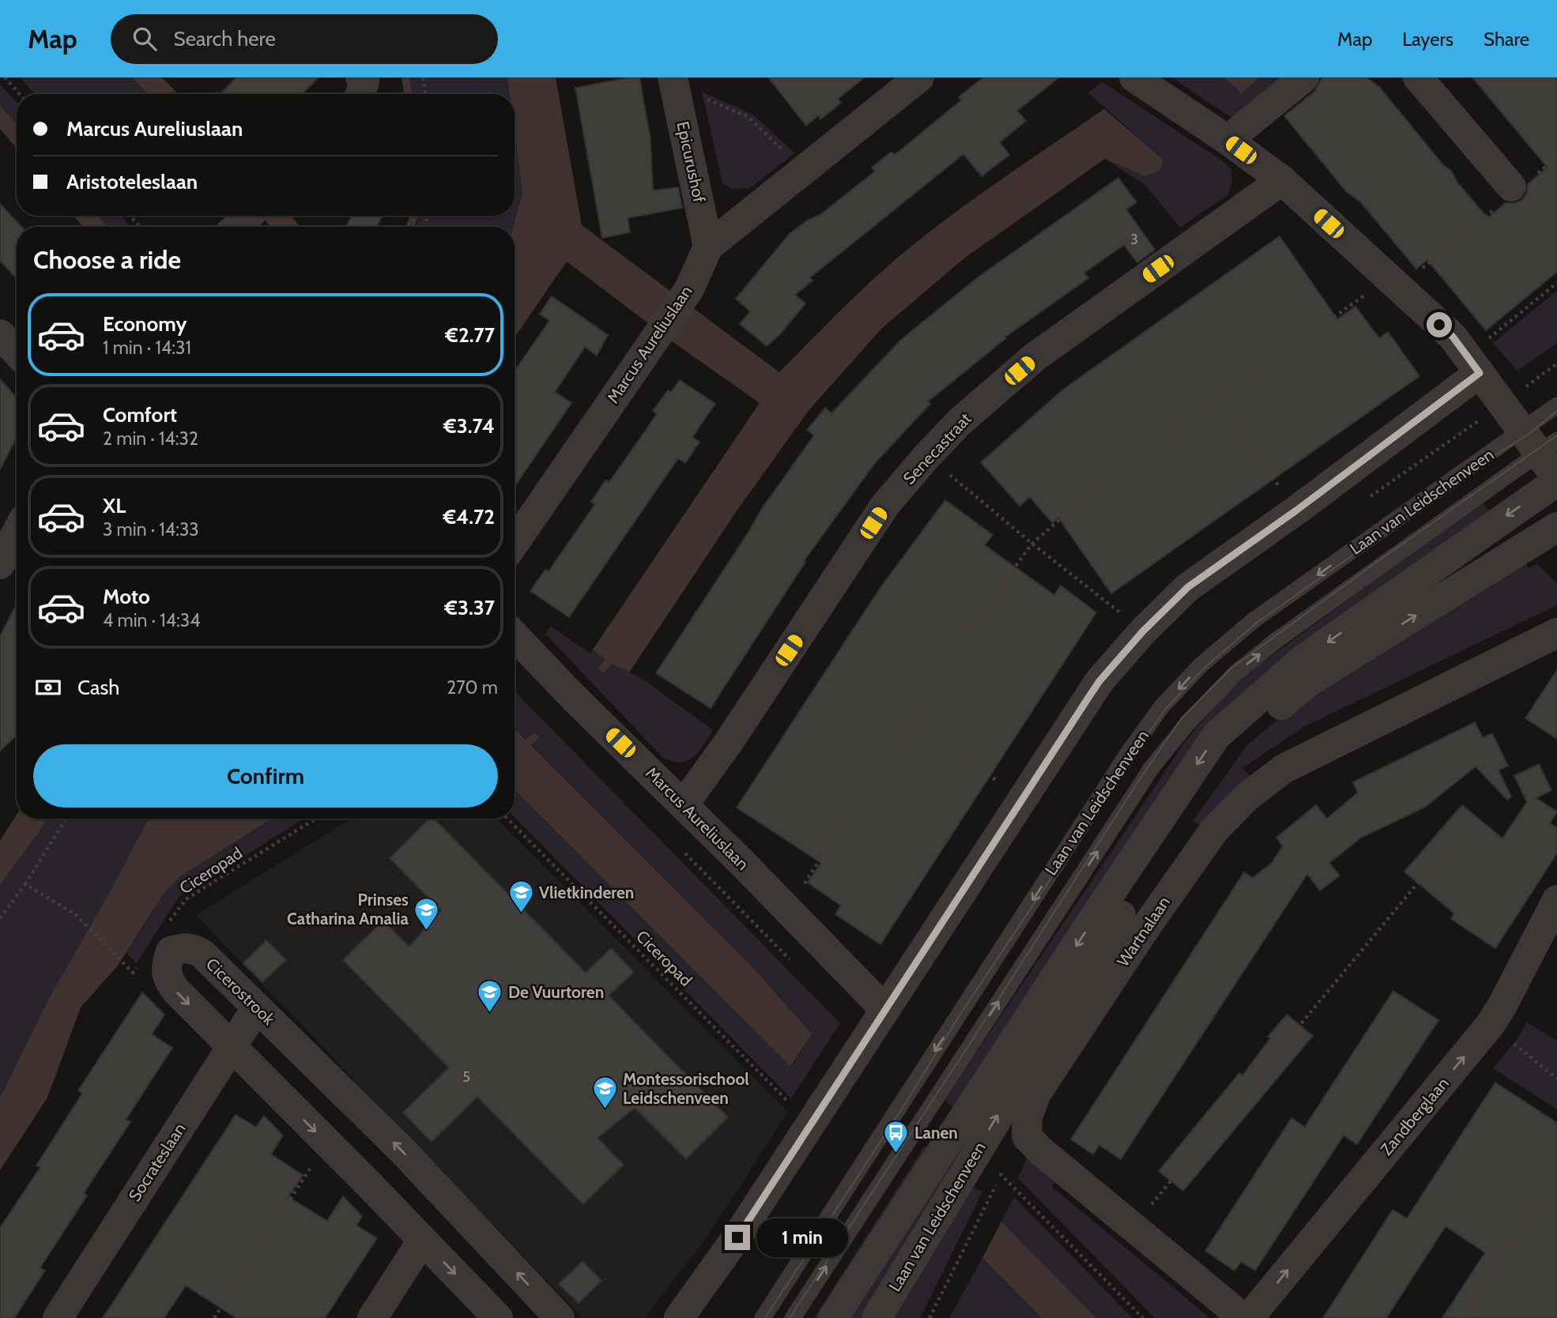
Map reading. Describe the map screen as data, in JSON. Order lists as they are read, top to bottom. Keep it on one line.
{"streets":{"street":["Epicurushof","Marcus Aureliuslaan","Senecastraat","Laan van Leidschenveen","Wartnalaan","Cicerostrook","Zandberglaan","Socrateslaan"],"path":["Ciceropad"]},"crossings":[["Epicurushof","Marcus Aureliuslaan"],["Marcus Aureliuslaan","Senecastraat"],["Laan van Leidschenveen","Wartnalaan"],["Ciceropad","Cicerostrook"],["Cicerostrook","Socrateslaan"]],"one_way":["Zandberglaan"],"places":{"school or university":["Vlietkinderen","Prinses Catharina Amalia","De Vuurtoren","Montessorischool Leidschenveen"],"bus stop":["Lanen"]},"house_numbers":["3","5"],"page":{"header":"Map","search":"Search here","nav":["Map","Layers","Share"],"banner":["Marcus Aureliuslaan","Aristoteleslaan"],"heading":"Choose a ride","list":[{"name":"Economy","note":"1 min · 14:31","value":"€2.77"},{"name":"Comfort","note":"2 min · 14:32","value":"€3.74"},{"name":"XL","note":"3 min · 14:33","value":"€4.72"},{"name":"Moto","note":"4 min · 14:34","value":"€3.37"}],"pay":["Cash","270 m"],"buttons":"Confirm","bubble":"1 min"}}
